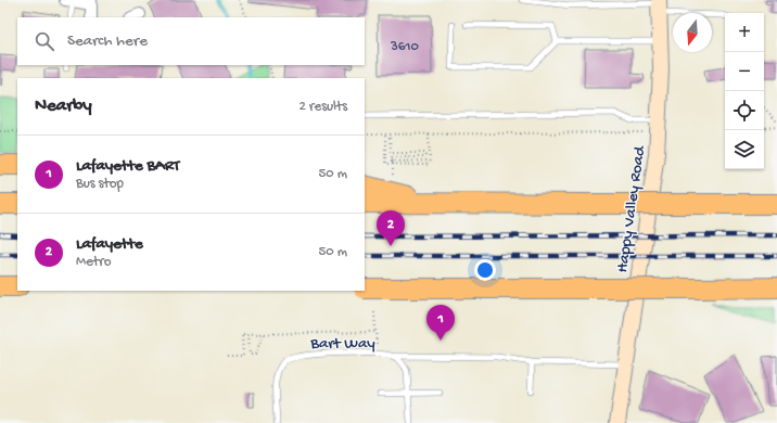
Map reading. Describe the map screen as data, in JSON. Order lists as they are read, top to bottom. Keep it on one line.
{"streets":{"street":["Happy Valley Road"],"lane":["Bart Way"]},"house_numbers":["3610"],"north":"bottom","page":{"map_buttons":["+","−"],"search":"Search here","heading":["Nearby","2 results"],"list":[{"mark":"1","name":"Lafayette BART","note":"Bus stop","value":"50 m"},{"mark":"2","name":"Lafayette","note":"Metro","value":"50 m"}],"pins":["2","1"]}}
